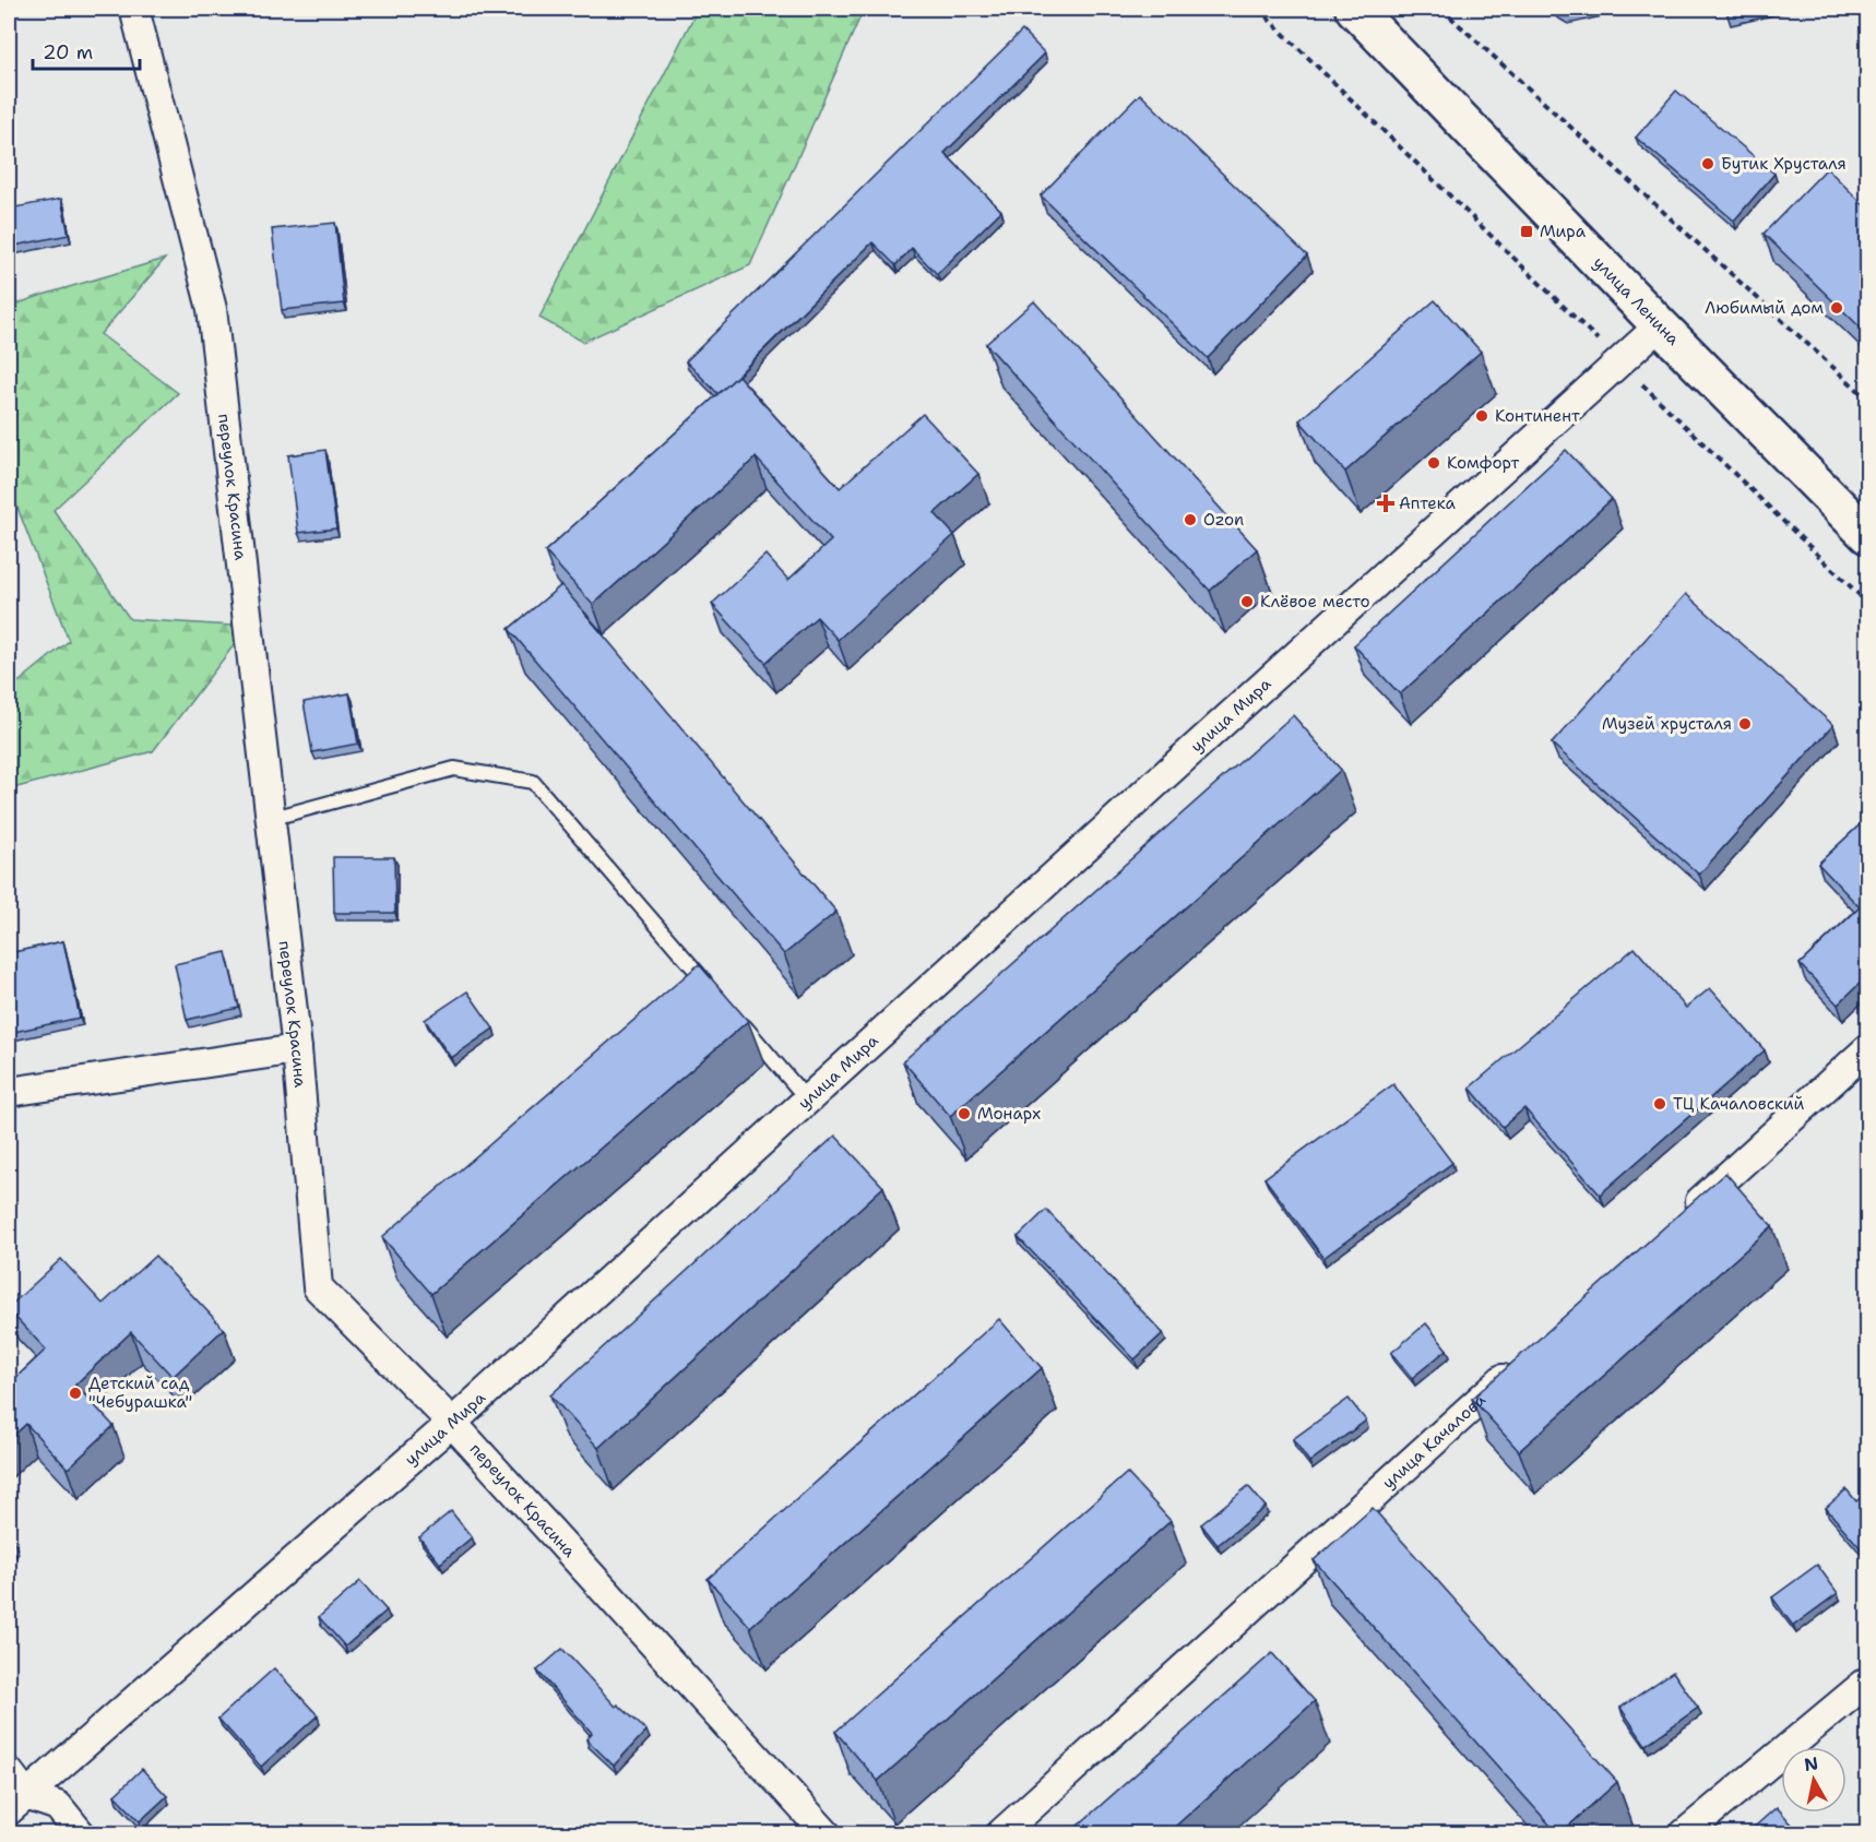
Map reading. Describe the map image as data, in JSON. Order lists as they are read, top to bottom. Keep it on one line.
{"streets":{"main road":["улица Ленина"],"street":["переулок Красина","улица Мира","улица Качалова"]},"crossings":[["улица Ленина","улица Мира"],["переулок Красина","улица Мира"]],"places":{"other":["Бутик Хрусталя","Любимый дом","Континент","Комфорт","Ozon","Клёвое место","Музей хрусталя","ТЦ Качаловский","Монарх","Детский сад \"Чебурашка\""],"transit":["Мира"],"health":["Аптека"]},"scale_bar":"20 m","north":"top"}
